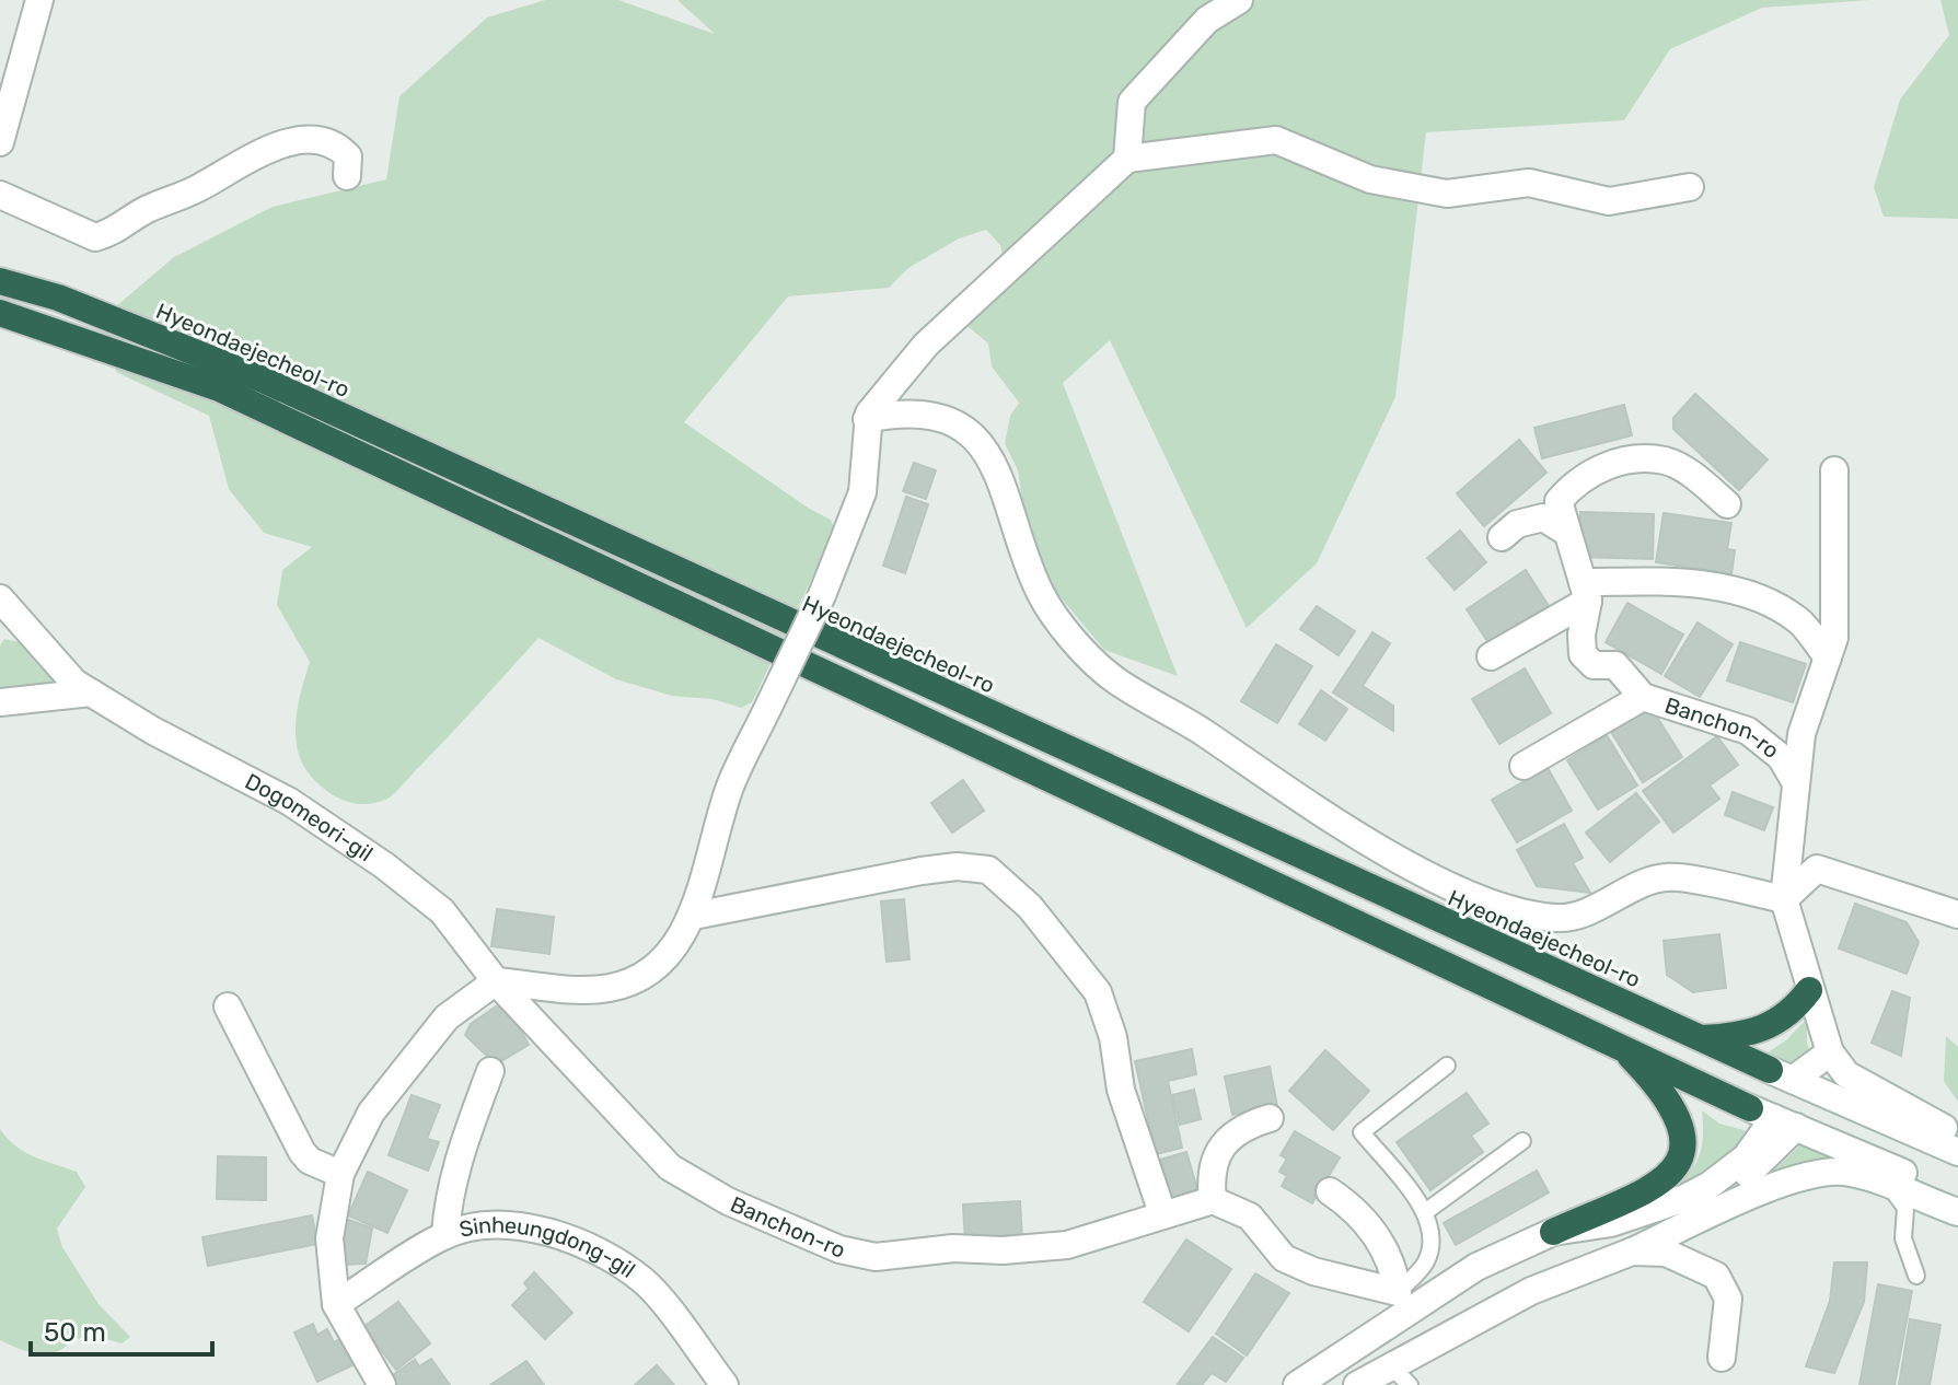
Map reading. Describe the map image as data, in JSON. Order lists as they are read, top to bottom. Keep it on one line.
{"streets":{"highway":["Hyeondaejecheol-ro"],"street":["Banchon-ro","Dogomeori-gil","Sinheungdong-gil"]},"crossings":[["Banchon-ro","Dogomeori-gil"]],"scale_bar":"50 m"}
